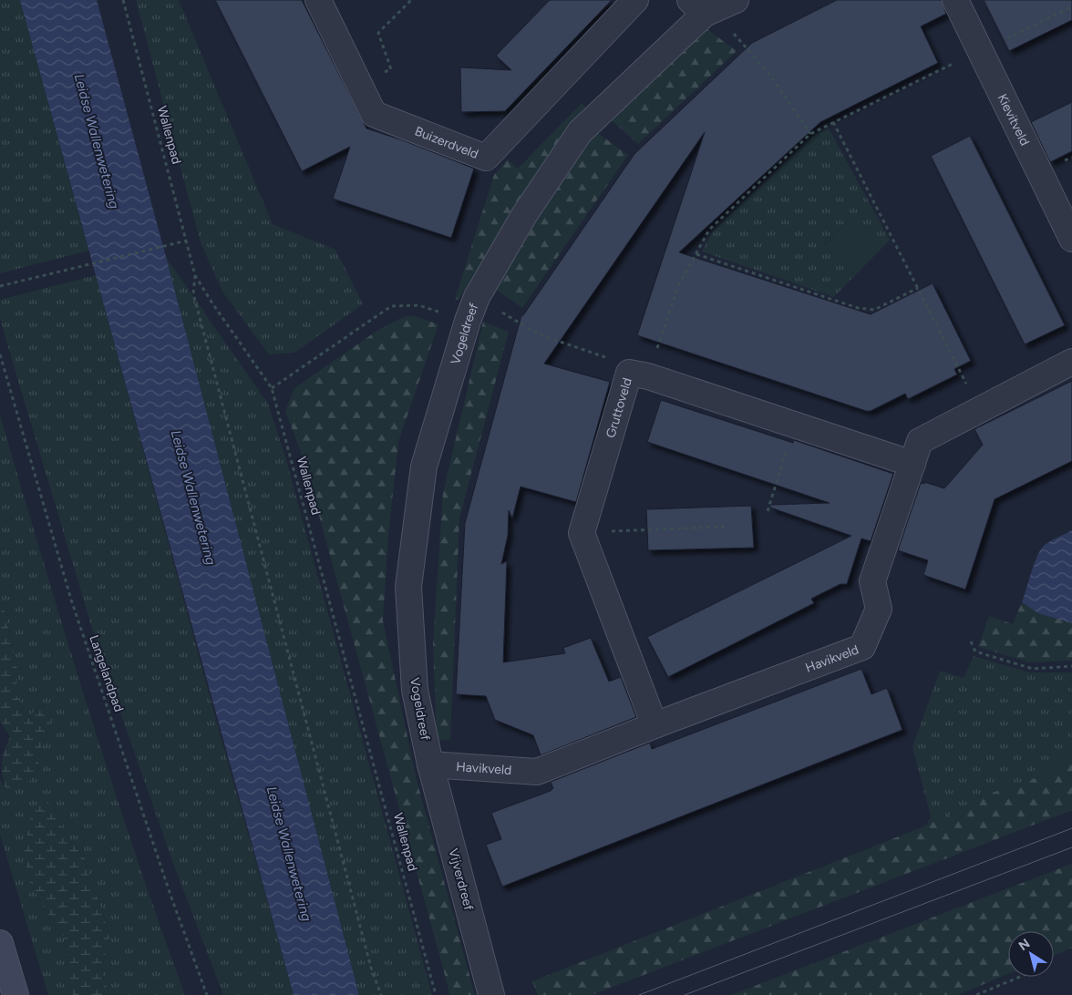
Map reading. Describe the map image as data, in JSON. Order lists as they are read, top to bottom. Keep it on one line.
{"streets":{"street":["Kievitveld","Buizerdveld","Vogeldreef","Gruttoveld","Havikveld","Vijverdreef"],"path":["Wallenpad","Langelandpad"]},"crossings":[["Vogeldreef","Havikveld"],["Vogeldreef","Vijverdreef"],["Gruttoveld","Havikveld"],["Havikveld","Vijverdreef"]],"water":["Leidse Wallenwetering"],"north":"top left"}
